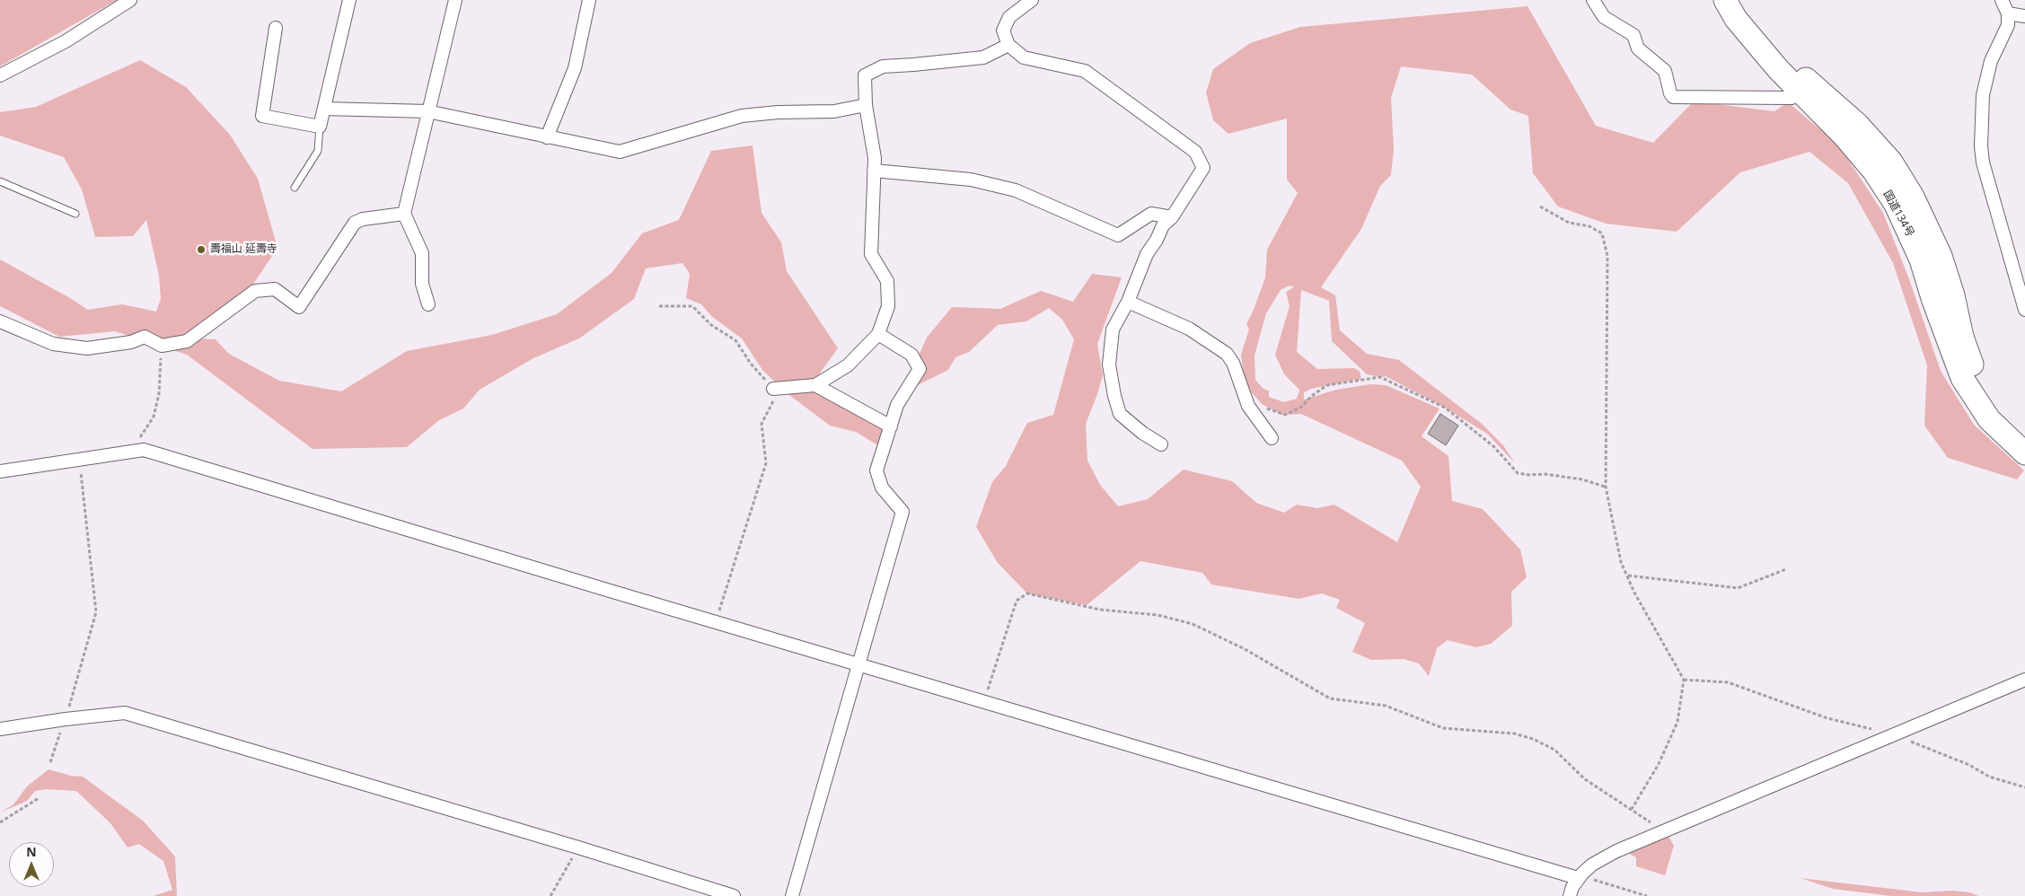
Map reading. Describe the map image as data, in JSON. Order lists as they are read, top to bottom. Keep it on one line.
{"streets":{"highway":["国道134号"]},"places":["壽福山 延壽寺"],"north":"top"}
